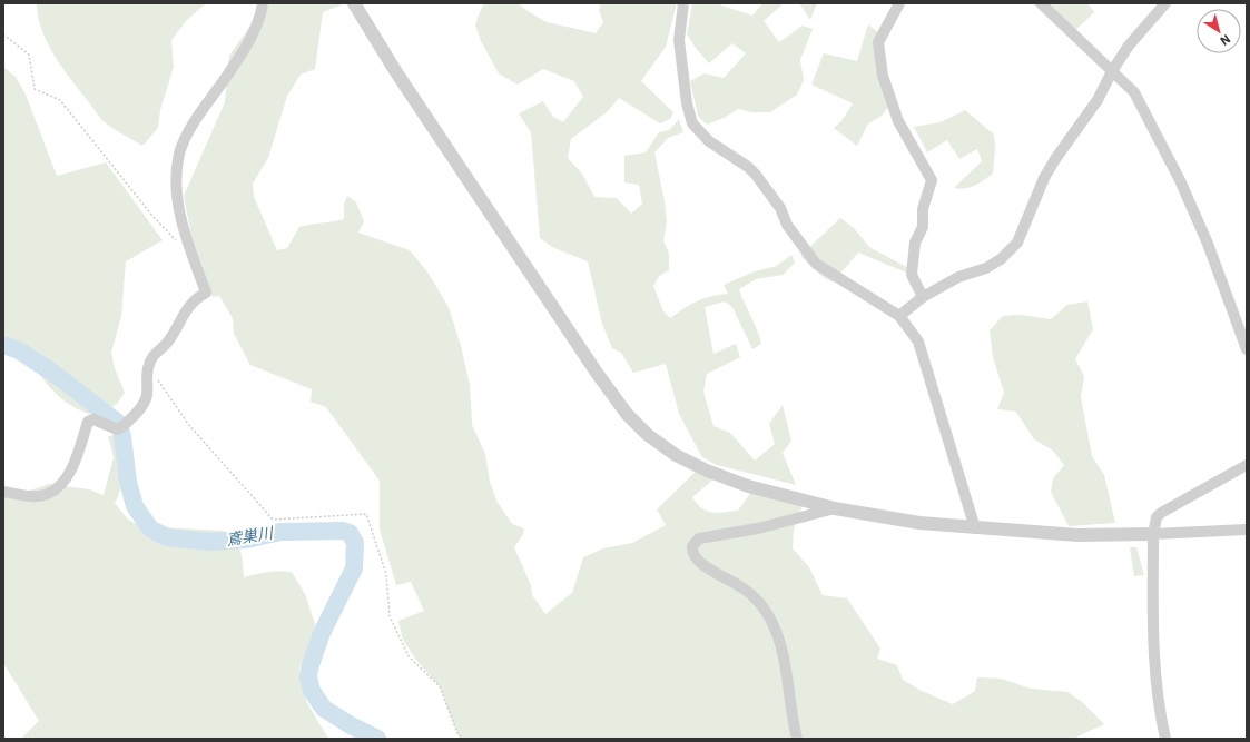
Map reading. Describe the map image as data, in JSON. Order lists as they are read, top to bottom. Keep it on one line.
{"water":["鳶巣川"],"north":"bottom right"}
